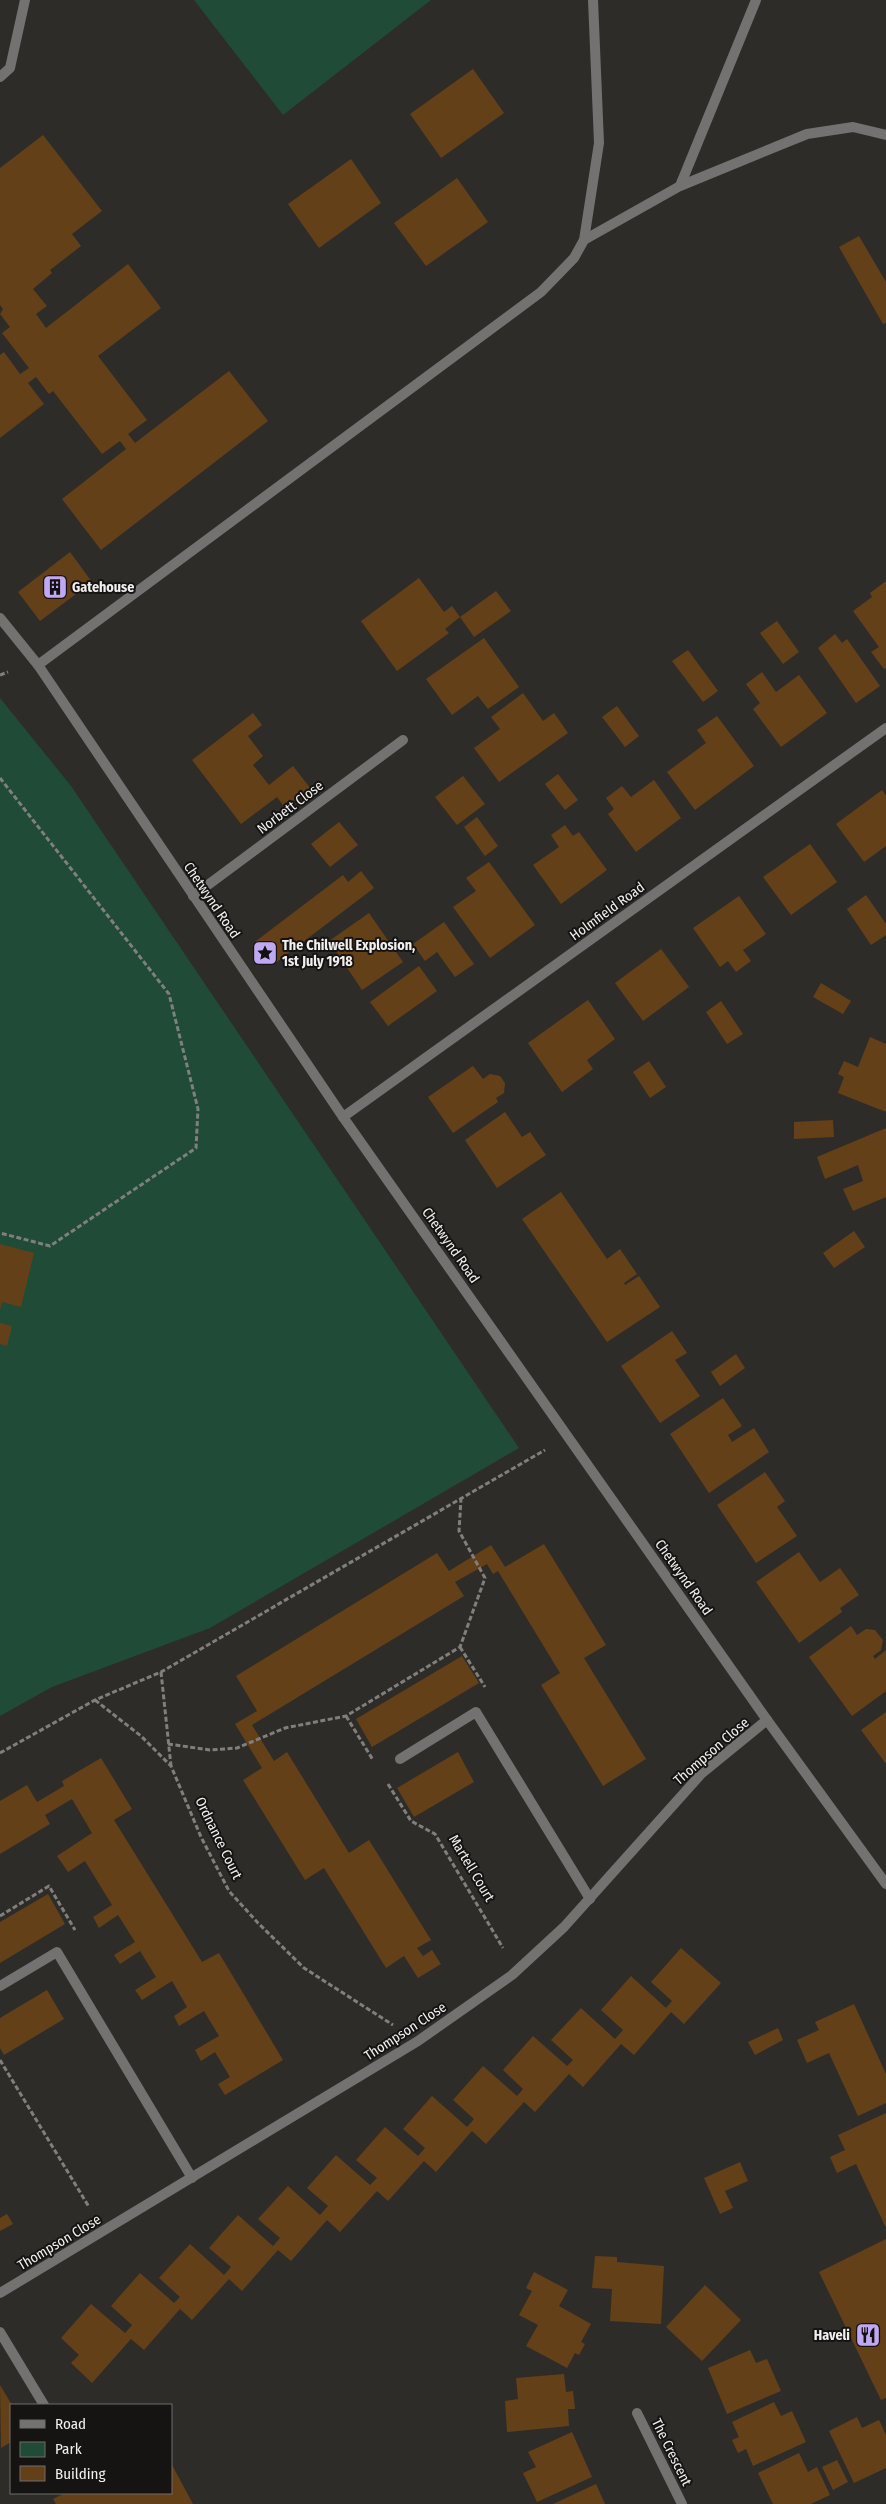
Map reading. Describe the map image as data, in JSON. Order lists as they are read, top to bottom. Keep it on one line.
{"streets":{"street":["Norbett Close","Chetwynd Road","Holmfield Road","Thompson Close","The Crescent"],"path":["Ordnance Court","Martell Court"]},"crossings":[["Norbett Close","Chetwynd Road"],["Chetwynd Road","Holmfield Road"],["Chetwynd Road","Thompson Close"],["Thompson Close","Ordnance Court"],["Thompson Close","Martell Court"]],"places":{"building":["Gatehouse"],"place":["The Chilwell Explosion, 1st July 1918"],"restaurant":["Haveli"]},"legend":["Road","Park","Building"]}
